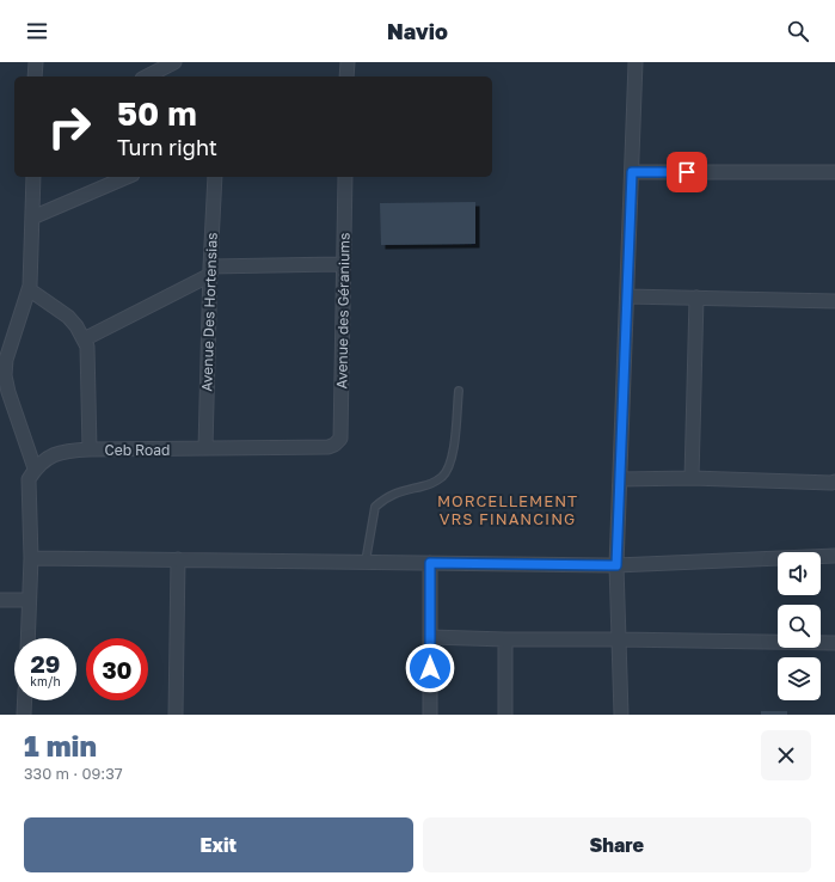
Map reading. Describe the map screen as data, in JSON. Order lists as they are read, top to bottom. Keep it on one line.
{"streets":{"street":["Avenue des Géraniums","Avenue Des Hortensias","Ceb Road"]},"crossings":[["Avenue des Géraniums","Ceb Road"],["Avenue Des Hortensias","Ceb Road"]],"districts":["MORCELLEMENT VRS FINANCING"],"page":{"header":"Navio","turn":["50 m","Turn right"],"speed":"29 km/h","limit":"30","heading":["1 min","330 m · 09:37"],"buttons":["Exit","Share"]}}
